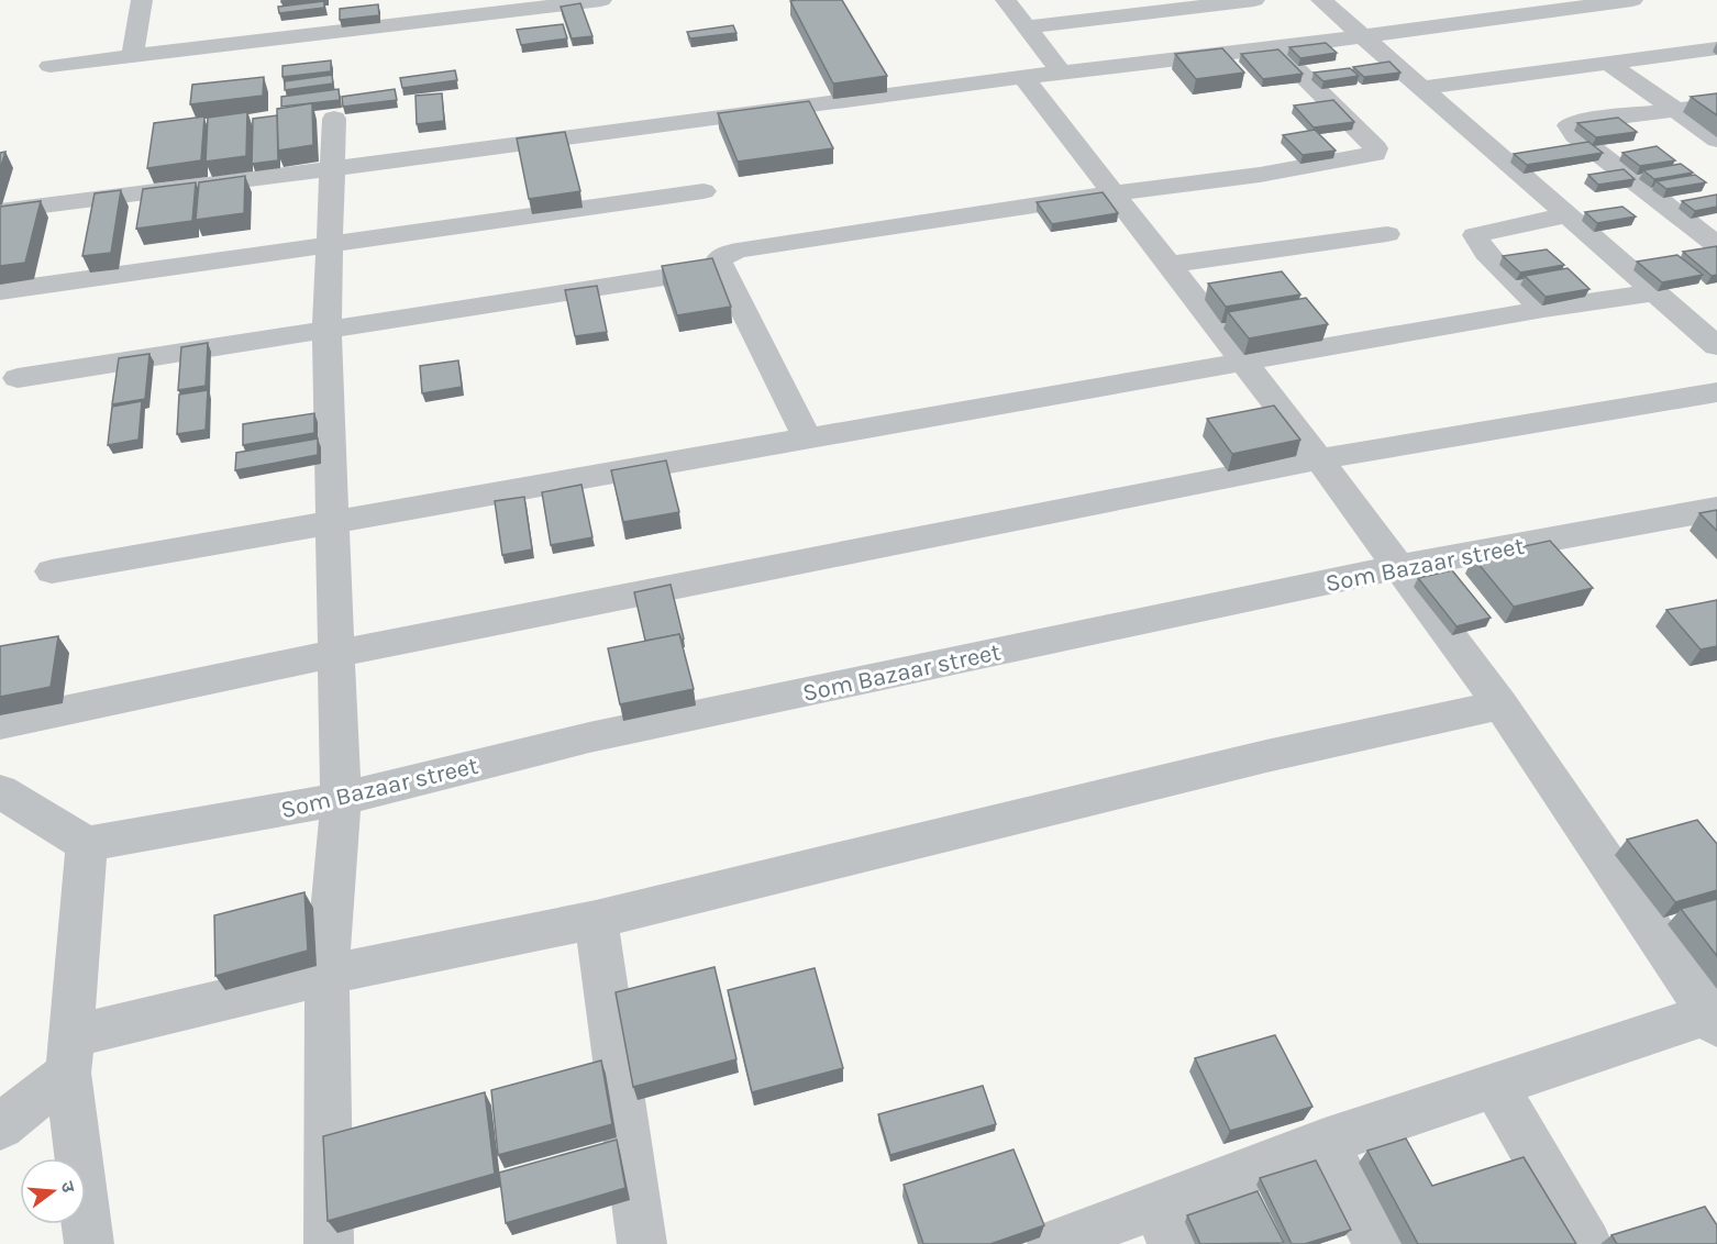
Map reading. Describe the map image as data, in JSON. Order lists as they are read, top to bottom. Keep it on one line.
{"streets":{"street":["Som Bazaar street"]},"north":"right"}
